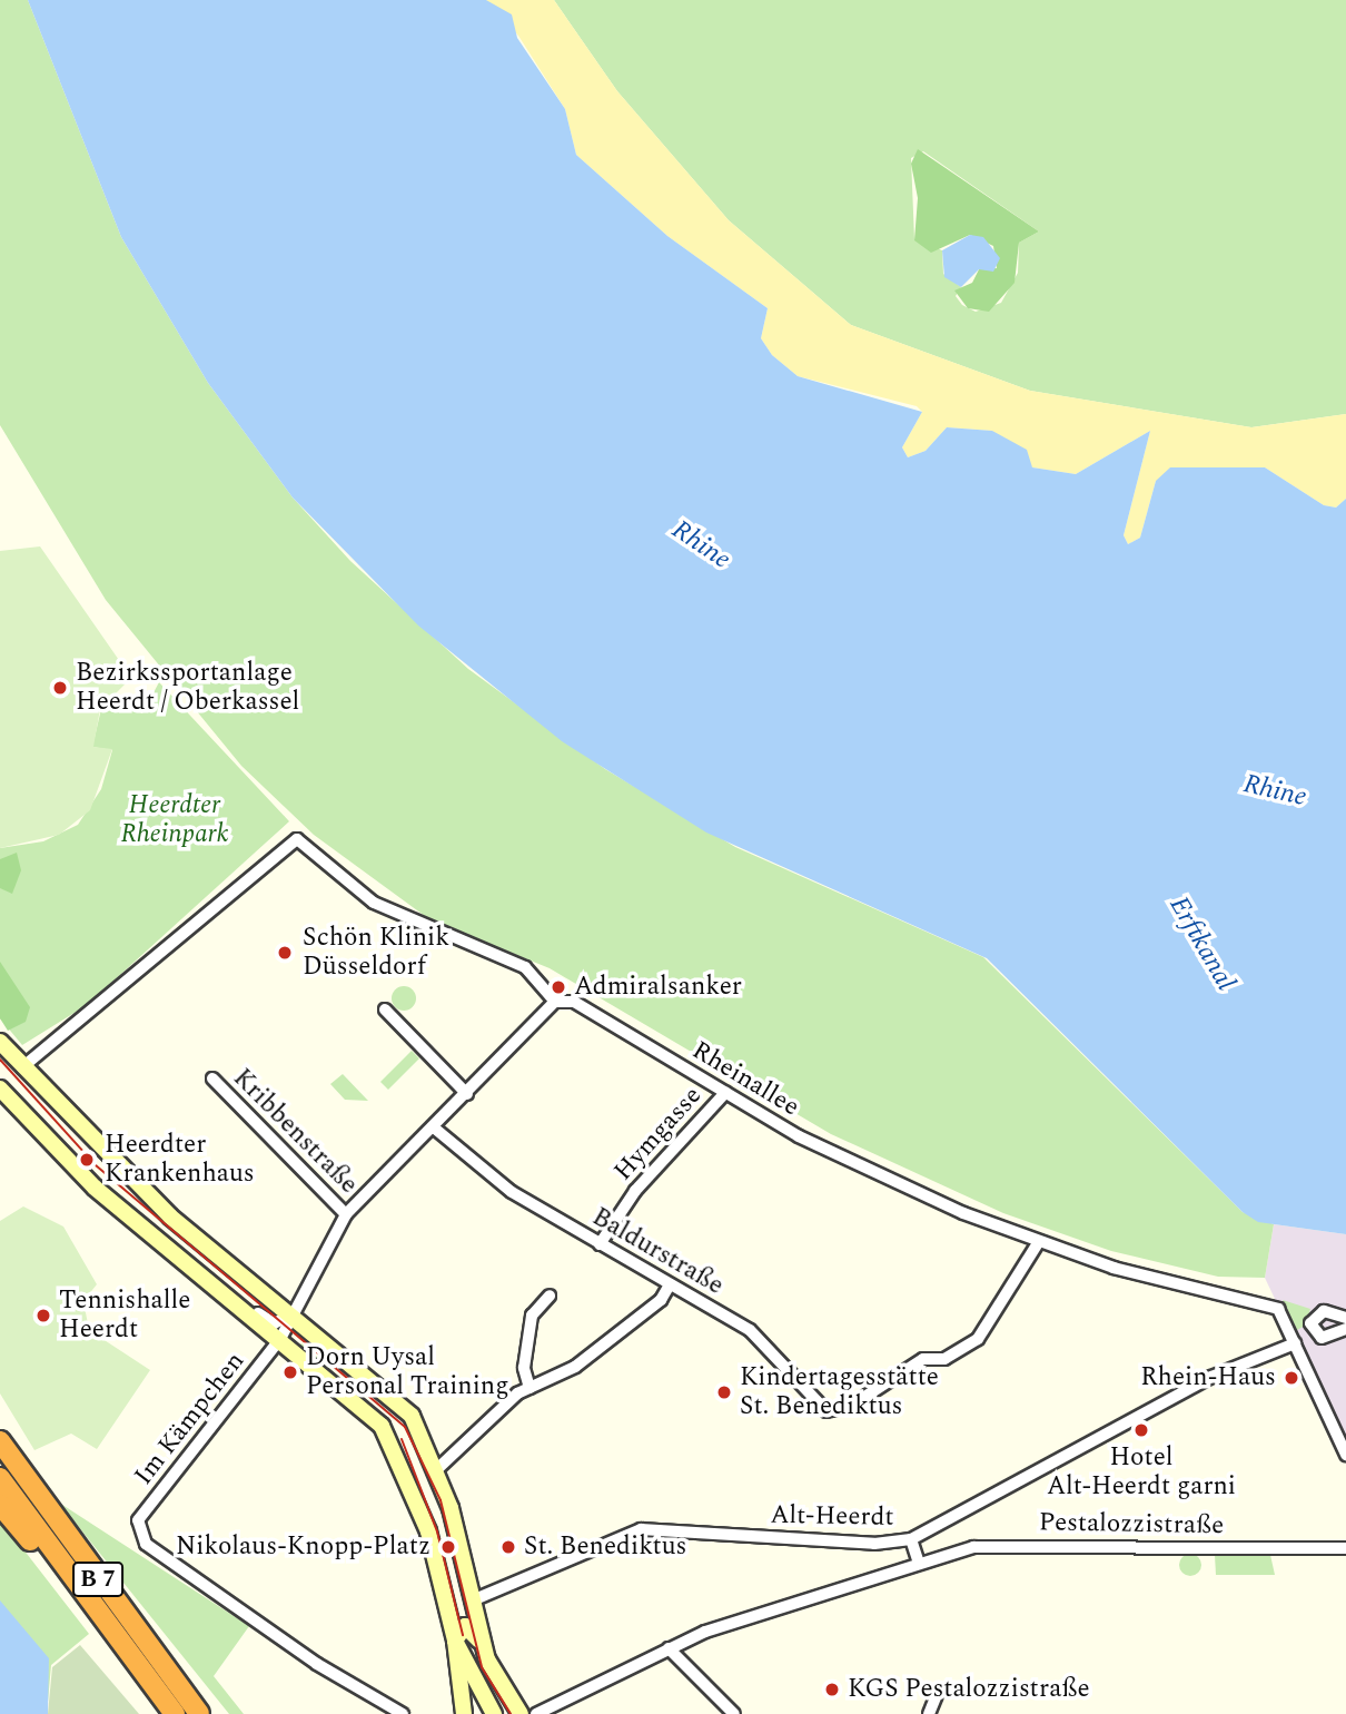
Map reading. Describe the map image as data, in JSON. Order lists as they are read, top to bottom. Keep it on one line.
{"streets":{"highway":["B 7"],"street":["Rheinallee","Kribbenstraße","Hymgasse","Baldurstraße","Im Kämpchen","Alt-Heerdt","Pestalozzistraße"]},"crossings":[["Rheinallee","Kribbenstraße"],["Rheinallee","Hymgasse"],["Rheinallee","Baldurstraße"],["Rheinallee","Alt-Heerdt"],["Kribbenstraße","Baldurstraße"],["Kribbenstraße","Im Kämpchen"],["Hymgasse","Baldurstraße"]],"water":["Rhine","Erftkanal"],"parks":["Heerdter Rheinpark"],"places":["Bezirkssportanlage Heerdt / Oberkassel","Schön Klinik Düsseldorf","Admiralsanker","Heerdter Krankenhaus","Tennishalle Heerdt","Dorn Uysal Personal Training","Rhein-Haus","Kindertagesstätte St. Benediktus","Hotel Alt-Heerdt garni","Nikolaus-Knopp-Platz","St. Benediktus","KGS Pestalozzistraße"]}
